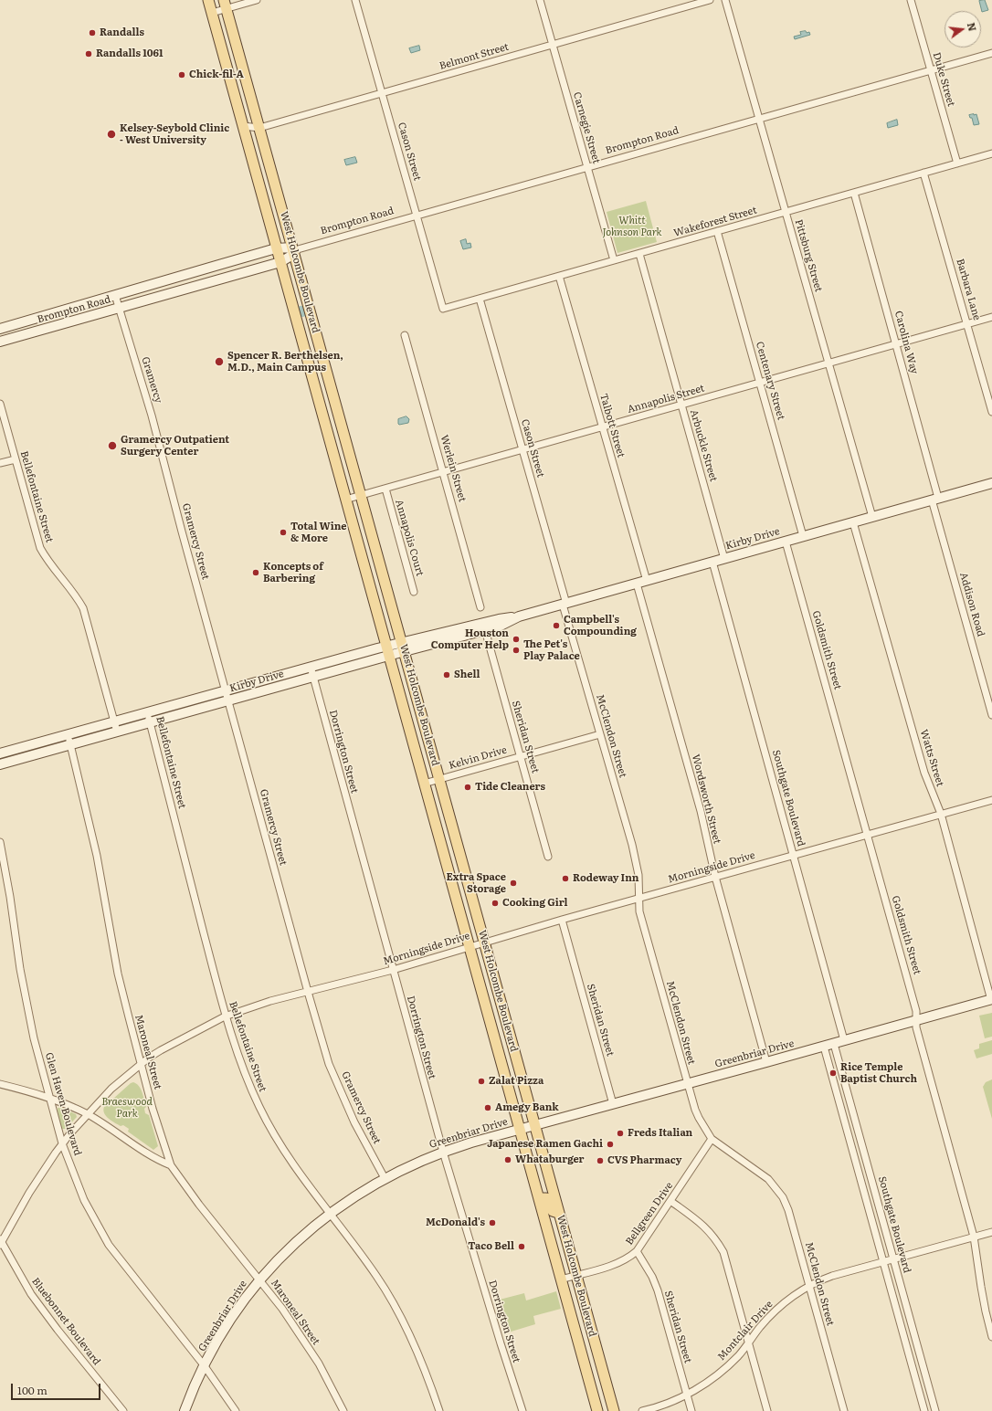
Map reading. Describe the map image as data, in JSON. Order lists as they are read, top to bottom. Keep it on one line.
{"streets":{"main road":["Brompton Road","West Holcombe Boulevard","Kirby Drive","Greenbriar Drive"],"street":["Belmont Street","Duke Street","Carnegie Street","Cason Street","Wakeforest Street","Pittsburg Street","Barbara Lane","Carolina Way","Gramercy","Centenary Street","Annapolis Street","Talbott Street","Arbuckle Street","Werlein Street","Bellefontaine Street","Annapolis Court","Gramercy Street","Addison Road","Goldsmith Street","McClendon Street","Sheridan Street","Dorrington Street","Kelvin Drive","Watts Street","Southgate Boulevard","Wordsworth Street","Morningside Drive","Maroneal Street","Glen Haven Boulevard","Bellgreen Drive","Bluebonnet Boulevard","Montclair Drive"]},"crossings":[["Belmont Street","Carnegie Street"],["Belmont Street","Cason Street"],["Belmont Street","West Holcombe Boulevard"],["Duke Street","Brompton Road"],["Duke Street","Wakeforest Street"],["Carnegie Street","Brompton Road"],["Carnegie Street","Wakeforest Street"],["Brompton Road","Cason Street"],["Brompton Road","Pittsburg Street"],["Brompton Road","West Holcombe Boulevard"],["Brompton Road","Gramercy"],["Cason Street","Wakeforest Street"],["Cason Street","Annapolis Street"],["Cason Street","Kirby Drive"],["Cason Street","McClendon Street"],["Wakeforest Street","Pittsburg Street"],["Wakeforest Street","Barbara Lane"],["Wakeforest Street","Carolina Way"],["Wakeforest Street","Centenary Street"],["Wakeforest Street","Talbott Street"],["Wakeforest Street","Arbuckle Street"],["Pittsburg Street","Annapolis Street"],["Pittsburg Street","Kirby Drive"],["West Holcombe Boulevard","Annapolis Street"],["West Holcombe Boulevard","Kirby Drive"],["West Holcombe Boulevard","Kelvin Drive"],["West Holcombe Boulevard","Morningside Drive"],["West Holcombe Boulevard","Greenbriar Drive"],["West Holcombe Boulevard","Bellgreen Drive"],["Barbara Lane","Annapolis Street"],["Carolina Way","Annapolis Street"],["Carolina Way","Kirby Drive"],["Carolina Way","Addison Road"],["Gramercy","Gramercy Street"],["Centenary Street","Annapolis Street"],["Centenary Street","Kirby Drive"],["Annapolis Street","Talbott Street"],["Annapolis Street","Arbuckle Street"],["Annapolis Street","Werlein Street"],["Annapolis Street","Annapolis Court"],["Talbott Street","Kirby Drive"],["Arbuckle Street","Kirby Drive"],["Bellefontaine Street","Kirby Drive"],["Bellefontaine Street","Morningside Drive"],["Bellefontaine Street","Greenbriar Drive"],["Kirby Drive","Gramercy Street"],["Kirby Drive","Addison Road"],["Kirby Drive","Goldsmith Street"],["Kirby Drive","McClendon Street"],["Kirby Drive","Sheridan Street"],["Kirby Drive","Dorrington Street"],["Kirby Drive","Watts Street"],["Kirby Drive","Southgate Boulevard"],["Kirby Drive","Wordsworth Street"],["Kirby Drive","Maroneal Street"],["Gramercy Street","Morningside Drive"],["Gramercy Street","Greenbriar Drive"],["Goldsmith Street","Morningside Drive"],["Goldsmith Street","Greenbriar Drive"],["Goldsmith Street","Montclair Drive"],["McClendon Street","Kelvin Drive"],["McClendon Street","Morningside Drive"],["McClendon Street","Greenbriar Drive"],["McClendon Street","Bellgreen Drive"],["McClendon Street","Montclair Drive"],["Sheridan Street","Kelvin Drive"],["Sheridan Street","Morningside Drive"],["Sheridan Street","Greenbriar Drive"],["Sheridan Street","Bellgreen Drive"],["Sheridan Street","Montclair Drive"],["Dorrington Street","Morningside Drive"],["Dorrington Street","Greenbriar Drive"],["Watts Street","Morningside Drive"],["Watts Street","Greenbriar Drive"],["Southgate Boulevard","Morningside Drive"],["Southgate Boulevard","Greenbriar Drive"],["Southgate Boulevard","Montclair Drive"],["Wordsworth Street","Morningside Drive"],["Wordsworth Street","Greenbriar Drive"],["Morningside Drive","Maroneal Street"],["Morningside Drive","Glen Haven Boulevard"],["Morningside Drive","Bluebonnet Boulevard"],["Maroneal Street","Greenbriar Drive"],["Greenbriar Drive","Glen Haven Boulevard"]],"parks":["Whitt Johnson Park","Braeswood Park"],"places":["Randalls","Randalls 1061","Chick-fil-A","Kelsey-Seybold Clinic - West University","Spencer R. Berthelsen, M.D., Main Campus","Gramercy Outpatient Surgery Center","Total Wine & More","Koncepts of Barbering","Campbell's Compounding","Houston Computer Help","The Pet's Play Palace","Shell","Tide Cleaners","Rodeway Inn","Extra Space Storage","Cooking Girl","Rice Temple Baptist Church","Zalat Pizza","Amegy Bank","Freds Italian","Japanese Ramen Gachi","Whataburger","CVS Pharmacy","McDonald's","Taco Bell"],"scale_bar":"100 m","north":"right"}
